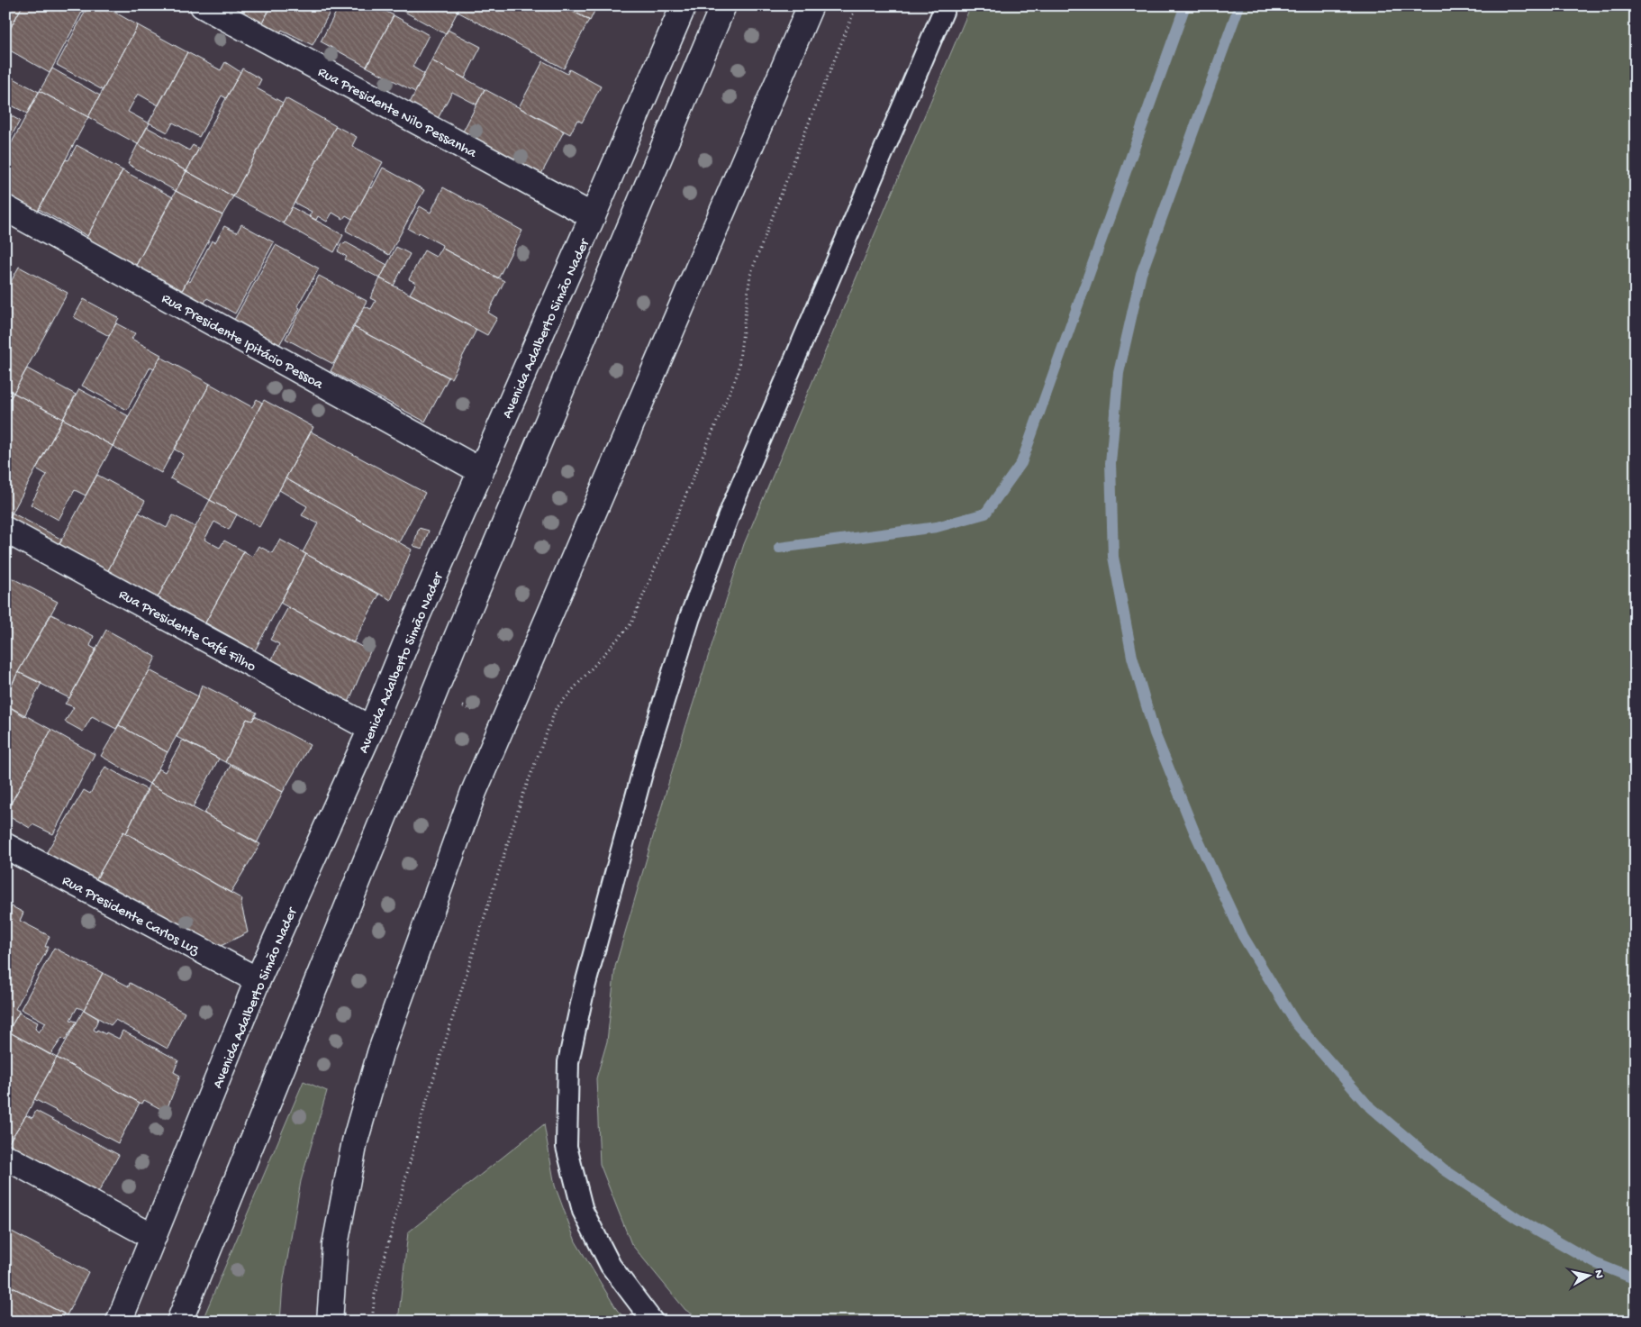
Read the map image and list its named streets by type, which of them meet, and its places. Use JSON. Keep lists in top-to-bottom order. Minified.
{"streets":{"street":["Rua Presidente Nilo Pessanha","Avenida Adalberto Simão Nader","Rua Presidente Ipitácio Pessoa","Rua Presidente Café Filho","Rua Presidente Carlos Luz"]},"crossings":[["Rua Presidente Nilo Pessanha","Avenida Adalberto Simão Nader"],["Avenida Adalberto Simão Nader","Rua Presidente Ipitácio Pessoa"],["Avenida Adalberto Simão Nader","Rua Presidente Café Filho"],["Avenida Adalberto Simão Nader","Rua Presidente Carlos Luz"]],"north":"right"}
